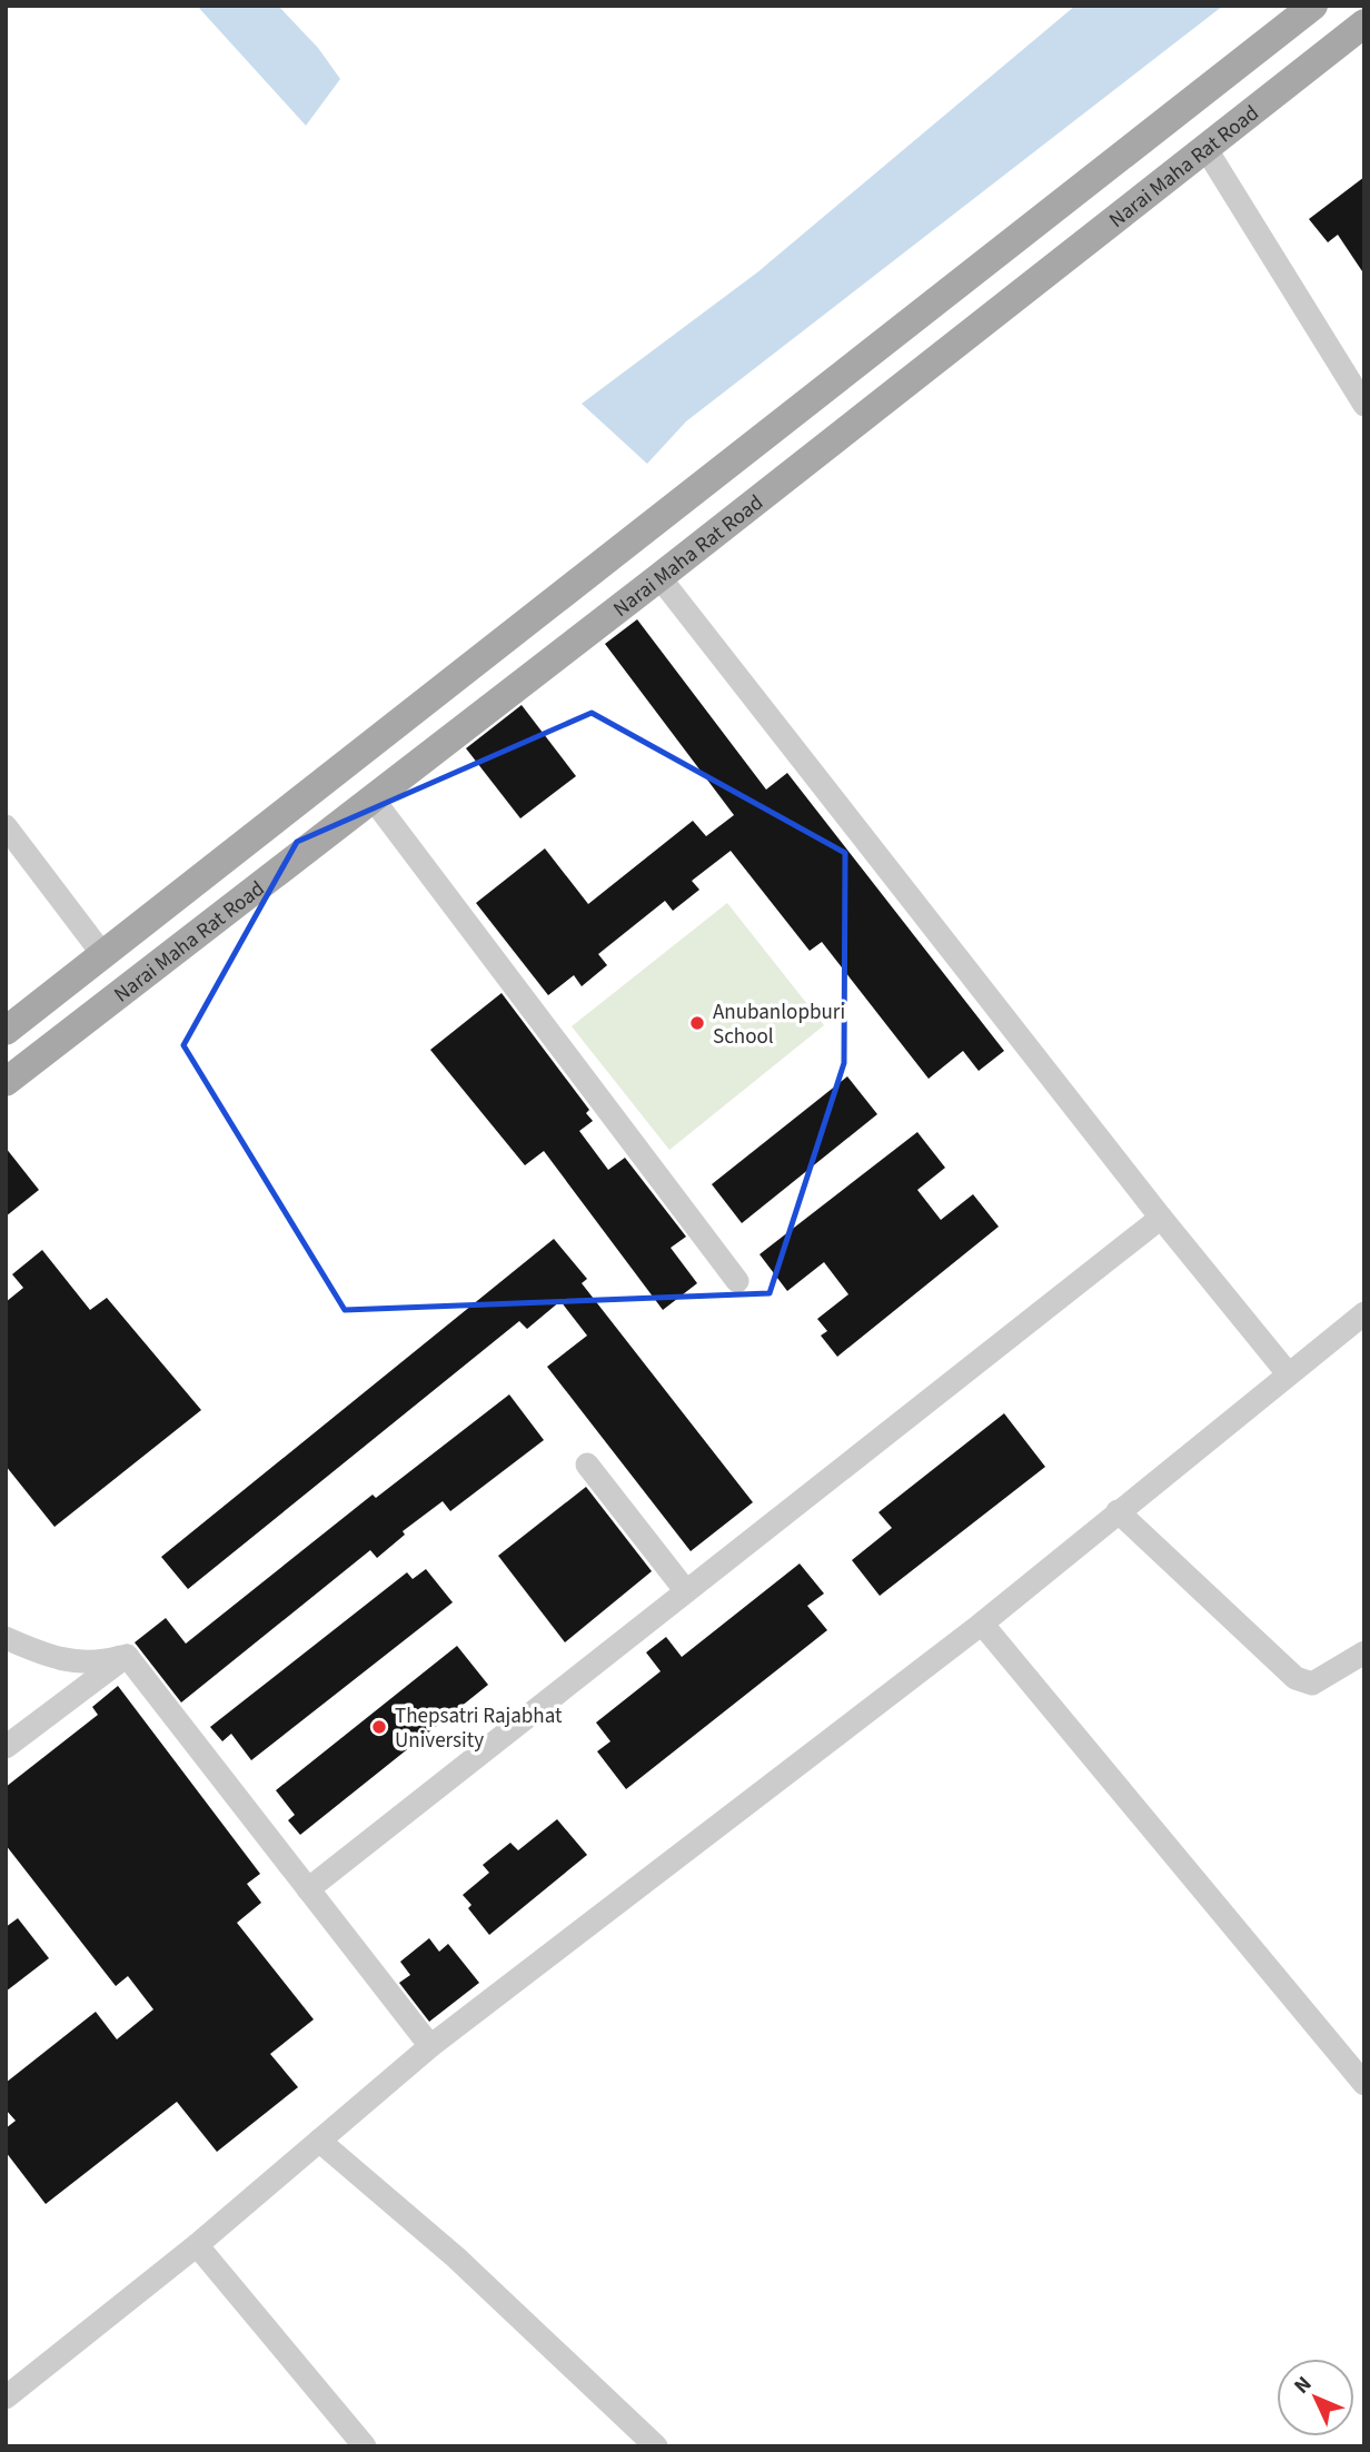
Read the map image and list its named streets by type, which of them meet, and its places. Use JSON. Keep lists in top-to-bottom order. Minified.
{"streets":{"main road":["Narai Maha Rat Road"]},"places":["Anubanlopburi School","Thepsatri Rajabhat University"],"north":"top left"}
